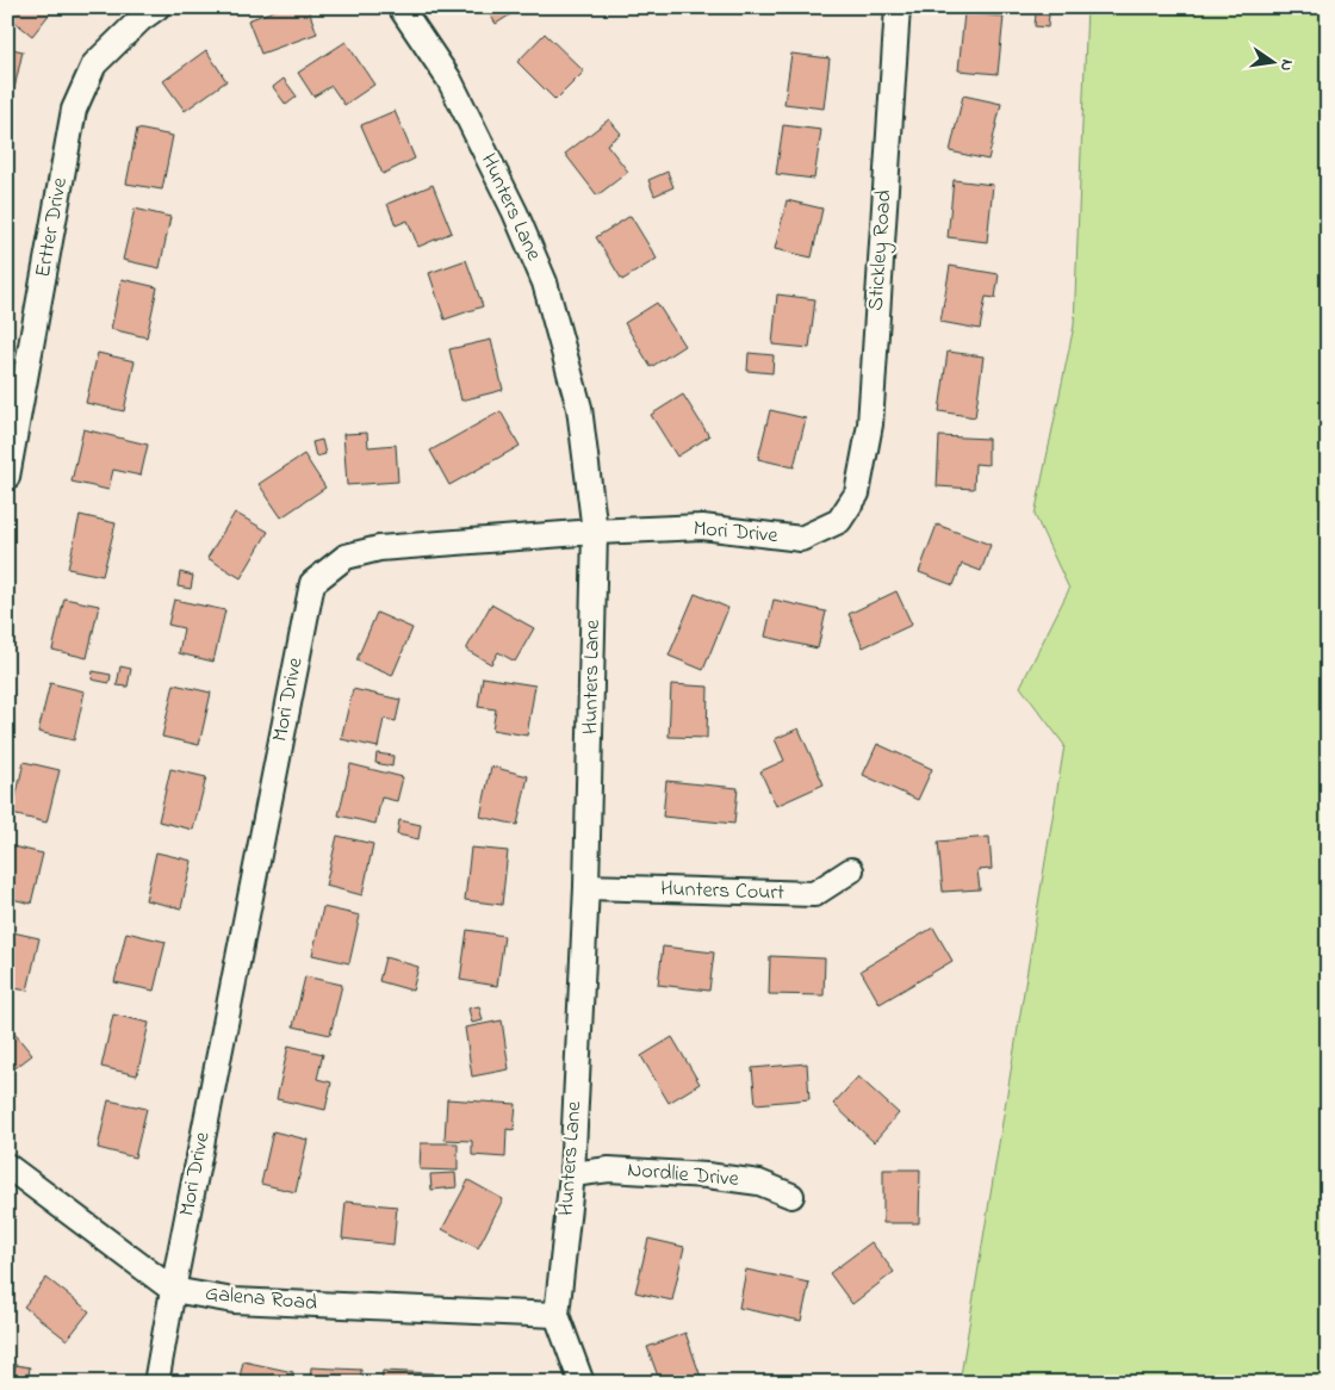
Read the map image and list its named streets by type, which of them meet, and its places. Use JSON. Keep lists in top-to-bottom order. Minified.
{"streets":{"street":["Hunters Lane","Ertter Drive","Stickley Road","Mori Drive","Hunters Court","Nordlie Drive","Galena Road"]},"crossings":[["Hunters Lane","Mori Drive"],["Hunters Lane","Hunters Court"],["Hunters Lane","Nordlie Drive"],["Hunters Lane","Galena Road"],["Stickley Road","Mori Drive"],["Mori Drive","Galena Road"]],"north":"right"}
